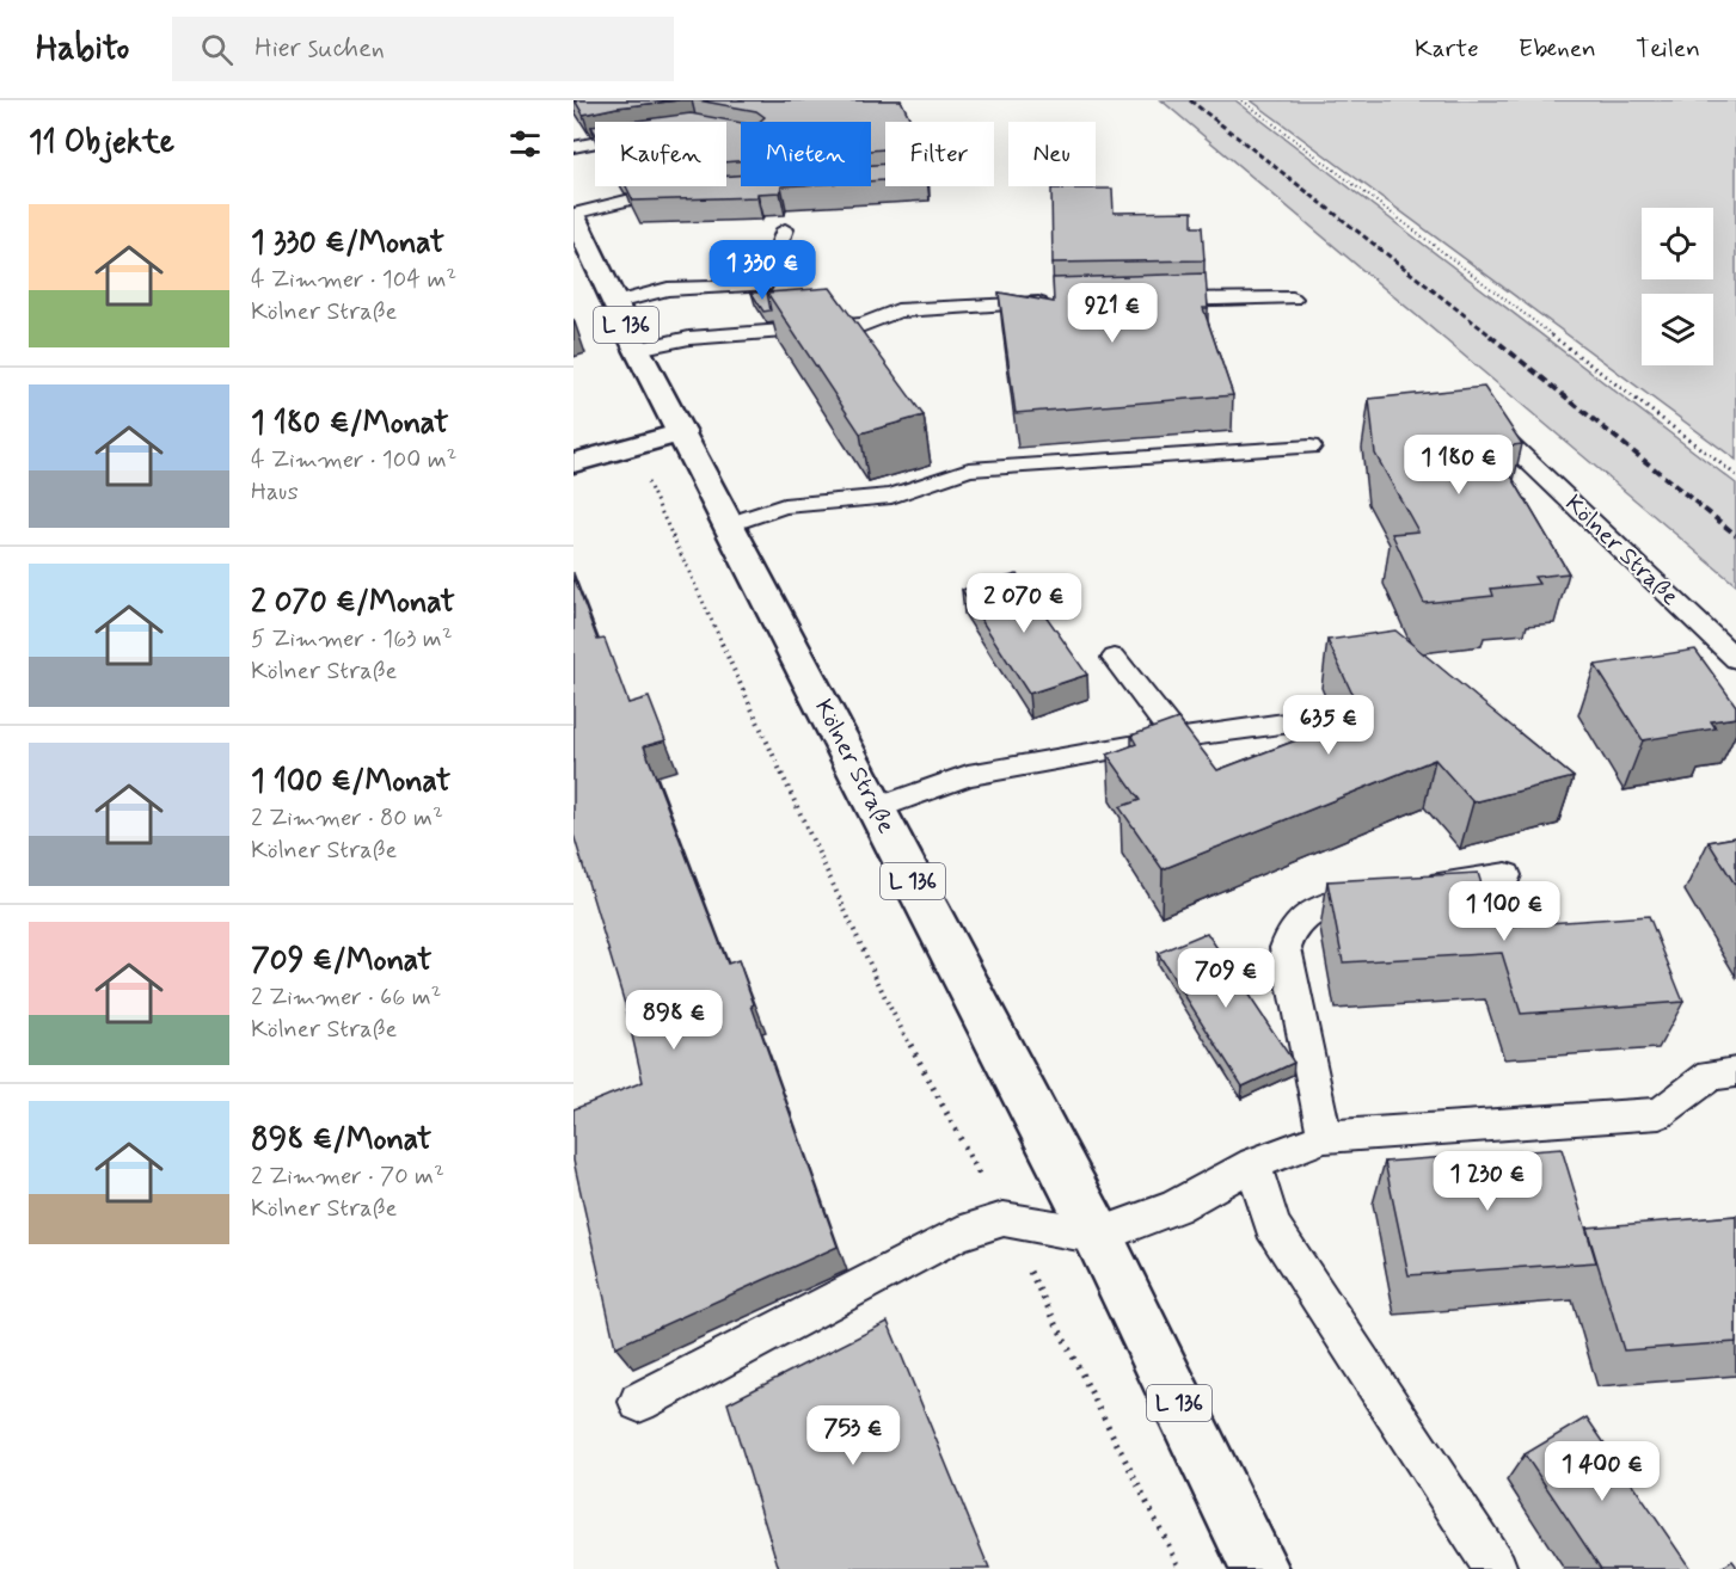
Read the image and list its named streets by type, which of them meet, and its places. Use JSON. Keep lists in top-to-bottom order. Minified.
{"streets":{"main road":["L 136","Kölner Straße"]},"page":{"header":"Habito","search":"Hier suchen","nav":["Karte","Ebenen","Teilen"],"heading":"11 Objekte","chip":["Kaufen","Mieten","Filter","Neu"],"list":[{"name":"1 330 €/Monat","note":"4 Zimmer · 104 m² · Kölner Straße"},{"name":"1 180 €/Monat","note":"4 Zimmer · 100 m² · Haus"},{"name":"2 070 €/Monat","note":"5 Zimmer · 163 m² · Kölner Straße"},{"name":"1 100 €/Monat","note":"2 Zimmer · 80 m² · Kölner Straße"},{"name":"709 €/Monat","note":"2 Zimmer · 66 m² · Kölner Straße"},{"name":"898 €/Monat","note":"2 Zimmer · 70 m² · Kölner Straße"}],"price":["1 330 €","921 €","1 180 €","2 070 €","635 €","1 100 €","709 €","898 €","1 230 €","753 €","1 400 €"]}}
